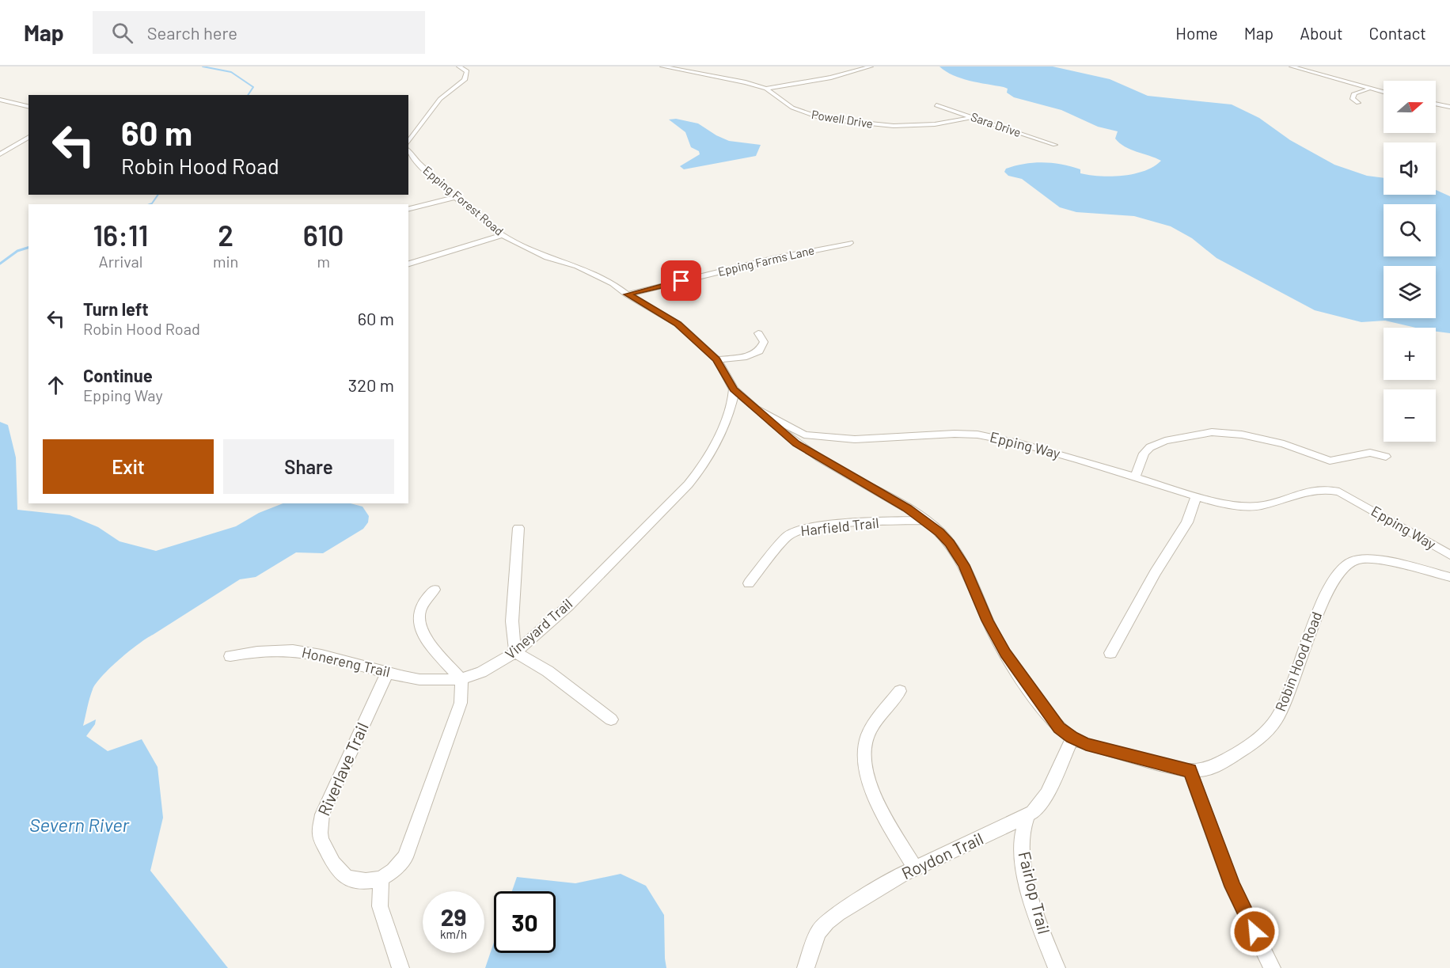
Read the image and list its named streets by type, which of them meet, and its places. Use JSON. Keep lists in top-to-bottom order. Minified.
{"streets":{"street":["Powell Drive","Sara Drive","Epping Forest Road","Epping Farms Lane","Epping Way","Harfield Trail","Vineyard Trail","Robin Hood Road","Honereng Trail","Riverlave Trail","Roydon Trail","Fairlop Trail"]},"crossings":[["Powell Drive","Sara Drive"],["Epping Forest Road","Epping Farms Lane"],["Epping Forest Road","Epping Way"],["Epping Farms Lane","Epping Way"],["Epping Way","Vineyard Trail"],["Epping Way","Robin Hood Road"],["Harfield Trail","Robin Hood Road"],["Vineyard Trail","Honereng Trail"],["Robin Hood Road","Roydon Trail"],["Honereng Trail","Riverlave Trail"],["Roydon Trail","Fairlop Trail"]],"water":["Severn River"],"north":"right","page":{"header":"Map","search":"Search here","nav":["Home","Map","About","Contact"],"map_buttons":["+","−"],"turn":["60 m","Robin Hood Road"],"eta":["16:11","Arrival","2","min","610","m"],"list":[{"name":"Turn left","note":"Robin Hood Road","value":"60 m"},{"name":"Continue","note":"Epping Way","value":"320 m"}],"buttons":["Exit","Share"],"speed":"29 km/h","limit":"30"}}
